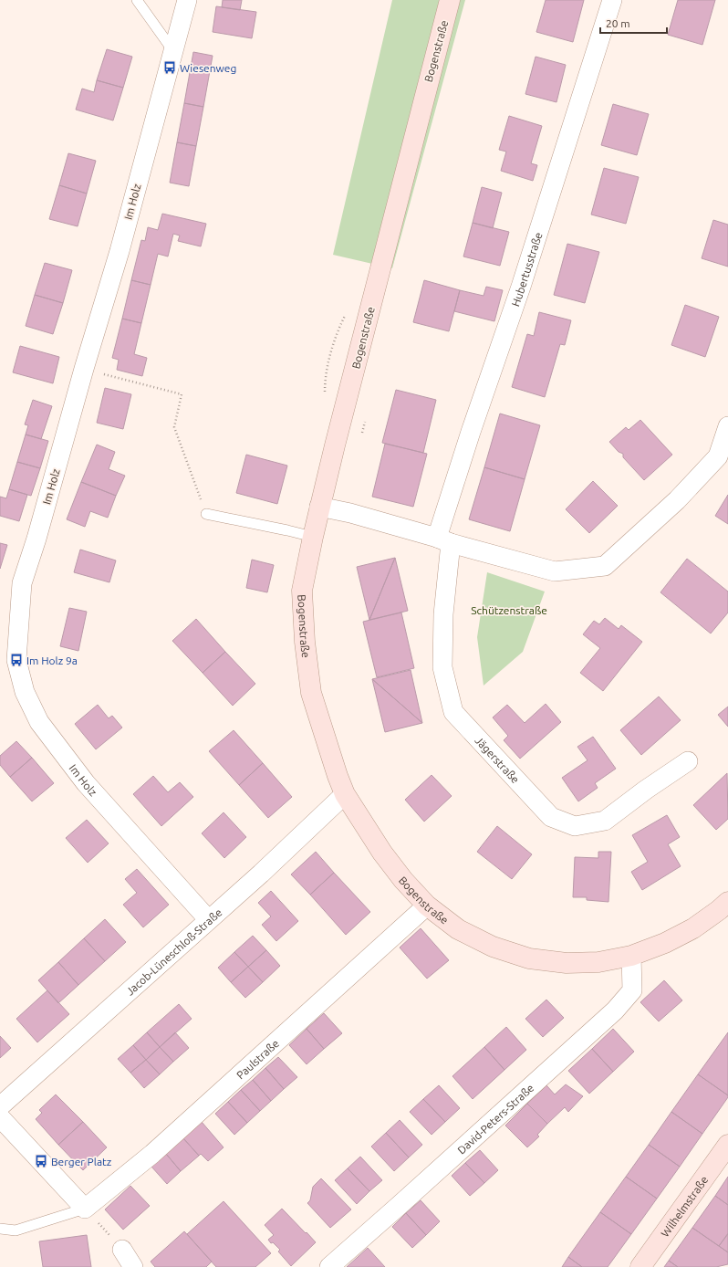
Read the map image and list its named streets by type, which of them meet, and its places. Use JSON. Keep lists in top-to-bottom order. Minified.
{"streets":{"main road":["Bogenstraße","Wilhelmstraße"],"street":["Im Holz","Hubertusstraße","Jägerstraße","Jacob-Lüneschloß-Straße","Paulstraße","David-Peters-Straße"]},"crossings":[["Bogenstraße","Jacob-Lüneschloß-Straße"],["Bogenstraße","Paulstraße"],["Bogenstraße","David-Peters-Straße"],["Im Holz","Jacob-Lüneschloß-Straße"],["Hubertusstraße","Jägerstraße"]],"parks":["Schützenstraße"],"places":{"bus stop":["Wiesenweg","Im Holz 9a","Berger Platz"]},"scale_bar":"20 m"}
